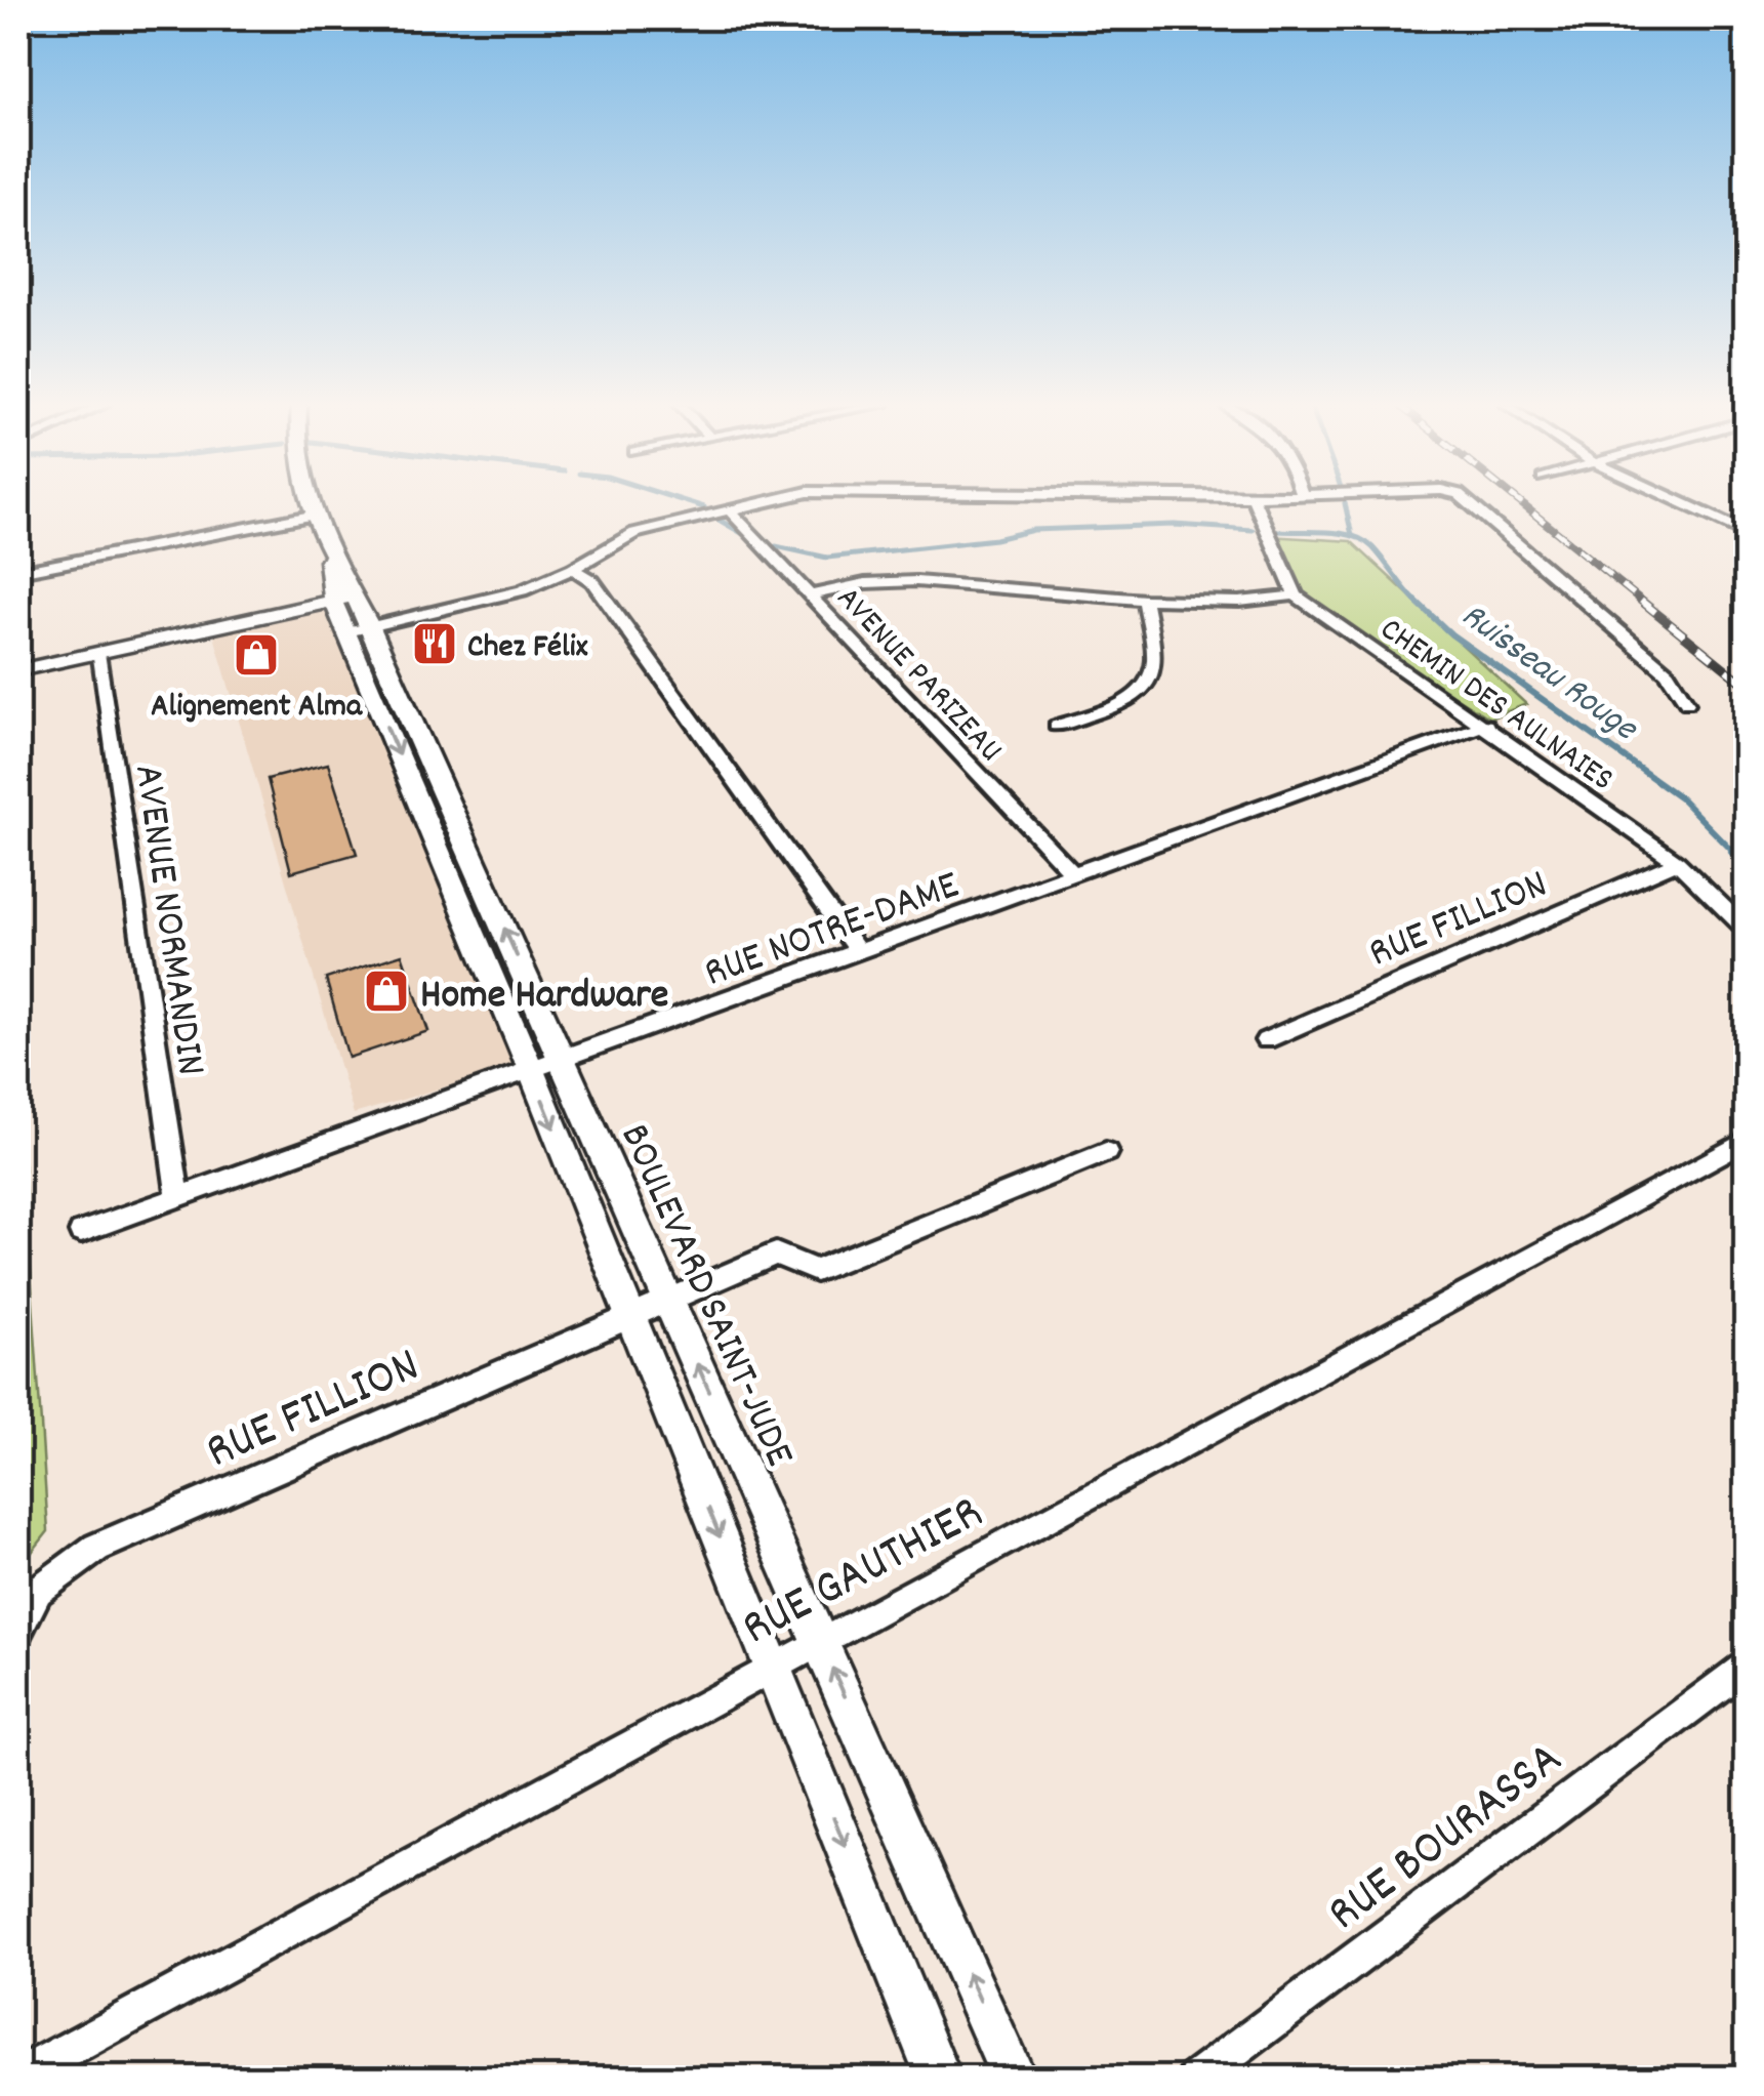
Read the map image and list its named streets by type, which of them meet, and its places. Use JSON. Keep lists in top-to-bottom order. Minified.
{"streets":{"street":["AVENUE PARIZEAU","CHEMIN DES AULNAIES","RUE FILLION","AVENUE NORMANDIN","RUE NOTRE-DAME","BOULEVARD SAINT-JUDE","RUE GAUTHIER","RUE BOURASSA"]},"crossings":[["AVENUE PARIZEAU","RUE NOTRE-DAME"],["CHEMIN DES AULNAIES","RUE FILLION"],["CHEMIN DES AULNAIES","RUE NOTRE-DAME"],["RUE FILLION","BOULEVARD SAINT-JUDE"],["AVENUE NORMANDIN","RUE NOTRE-DAME"],["RUE NOTRE-DAME","BOULEVARD SAINT-JUDE"],["BOULEVARD SAINT-JUDE","RUE GAUTHIER"]],"water":["Ruisseau Rouge"],"places":{"restaurant":["Chez Félix"],"shop":["Alignement Alma","Home Hardware"]}}
